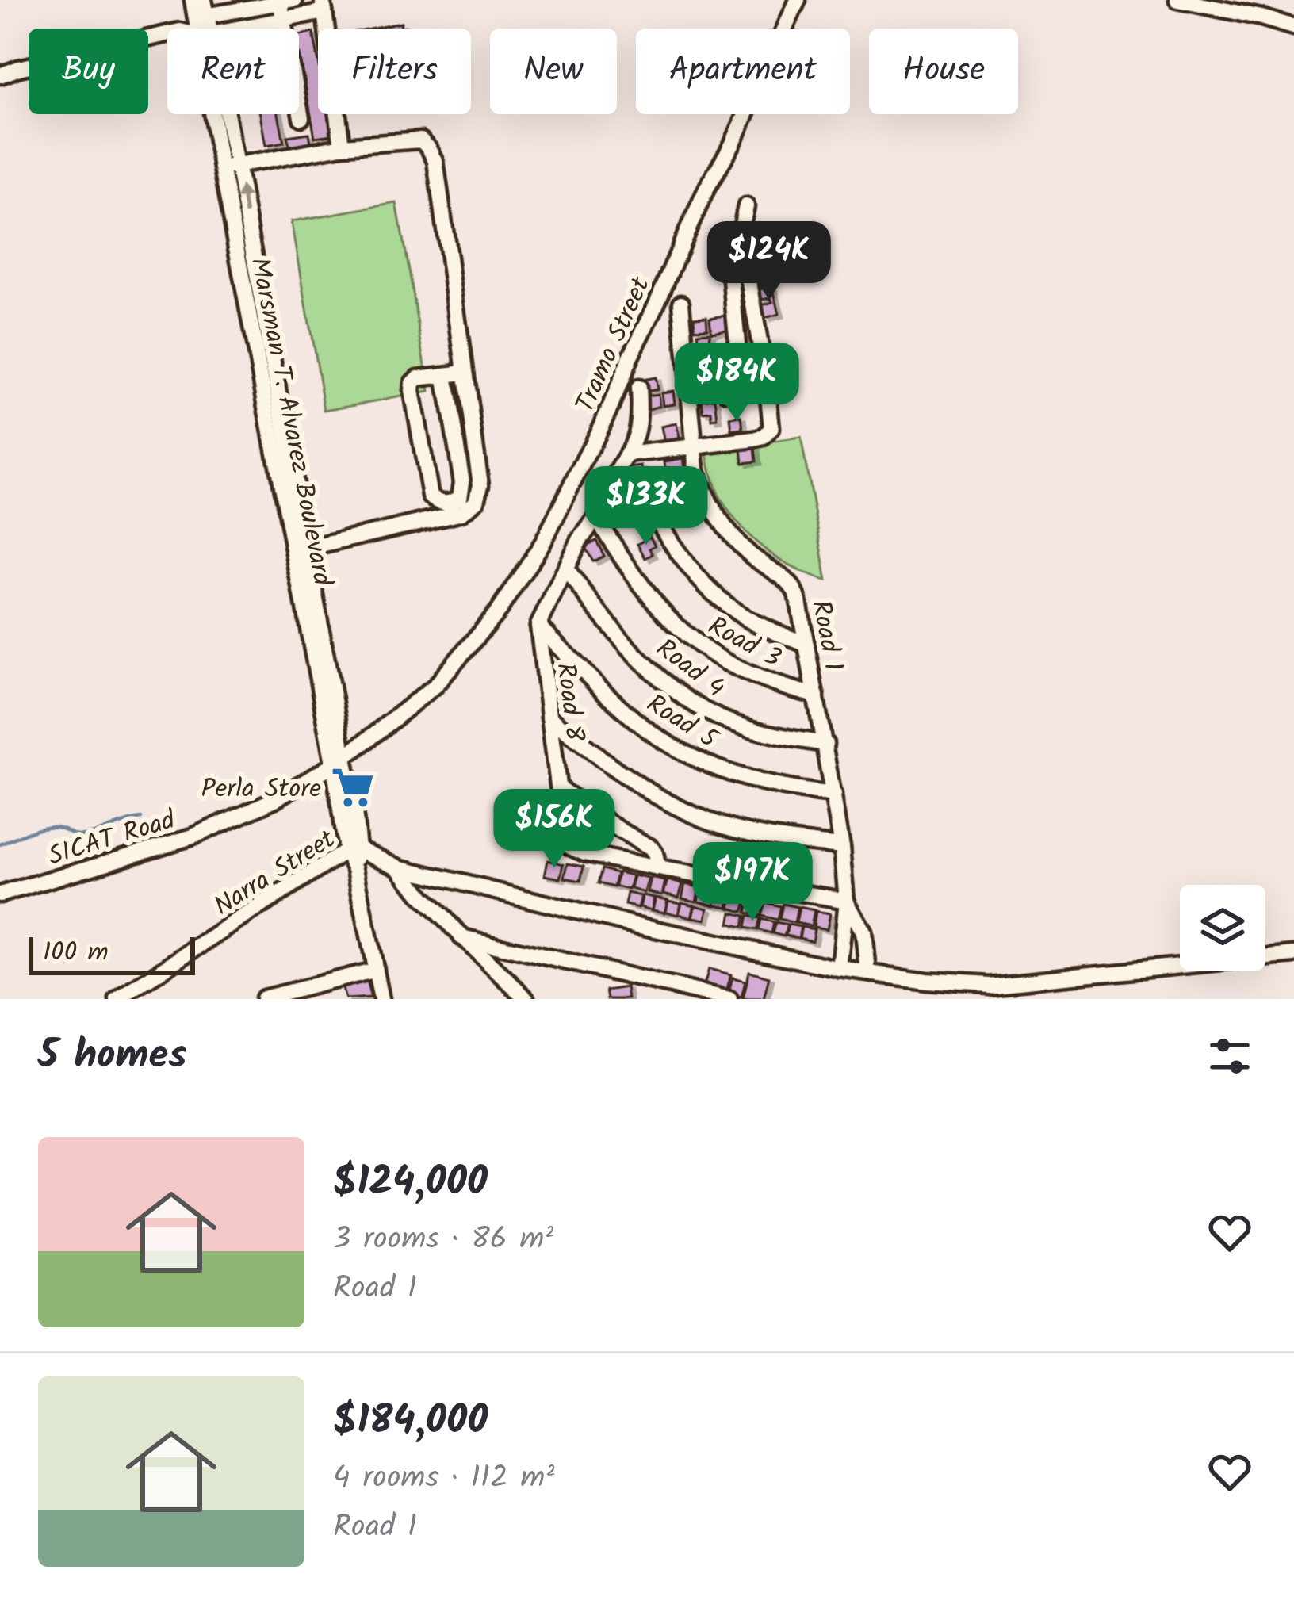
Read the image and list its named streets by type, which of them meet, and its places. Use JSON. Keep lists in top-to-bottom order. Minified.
{"streets":{"street":["Tramo Street","Marsman T. Alvarez Boulevard","Road 1","Road 3","Road 4","Road 8","Road 5","SICAT Road","Narra Street"]},"crossings":[["Tramo Street","Marsman T. Alvarez Boulevard"],["Tramo Street","SICAT Road"],["Marsman T. Alvarez Boulevard","SICAT Road"],["Marsman T. Alvarez Boulevard","Narra Street"],["Road 1","Road 3"],["Road 1","Road 4"],["Road 1","Road 8"],["Road 1","Road 5"],["Road 8","Road 5"]],"places":{"supermarket":["Perla Store"]},"scale_bar":"100 m","page":{"chip":["Buy","Rent","Filters","New","Apartment","House"],"price":["$124K","$184K","$133K","$156K","$197K"],"scale":"100 m","heading":"5 homes","list":[{"name":"$124,000","note":"3 rooms · 86 m² · Road 1"},{"name":"$184,000","note":"4 rooms · 112 m² · Road 1"}]}}
